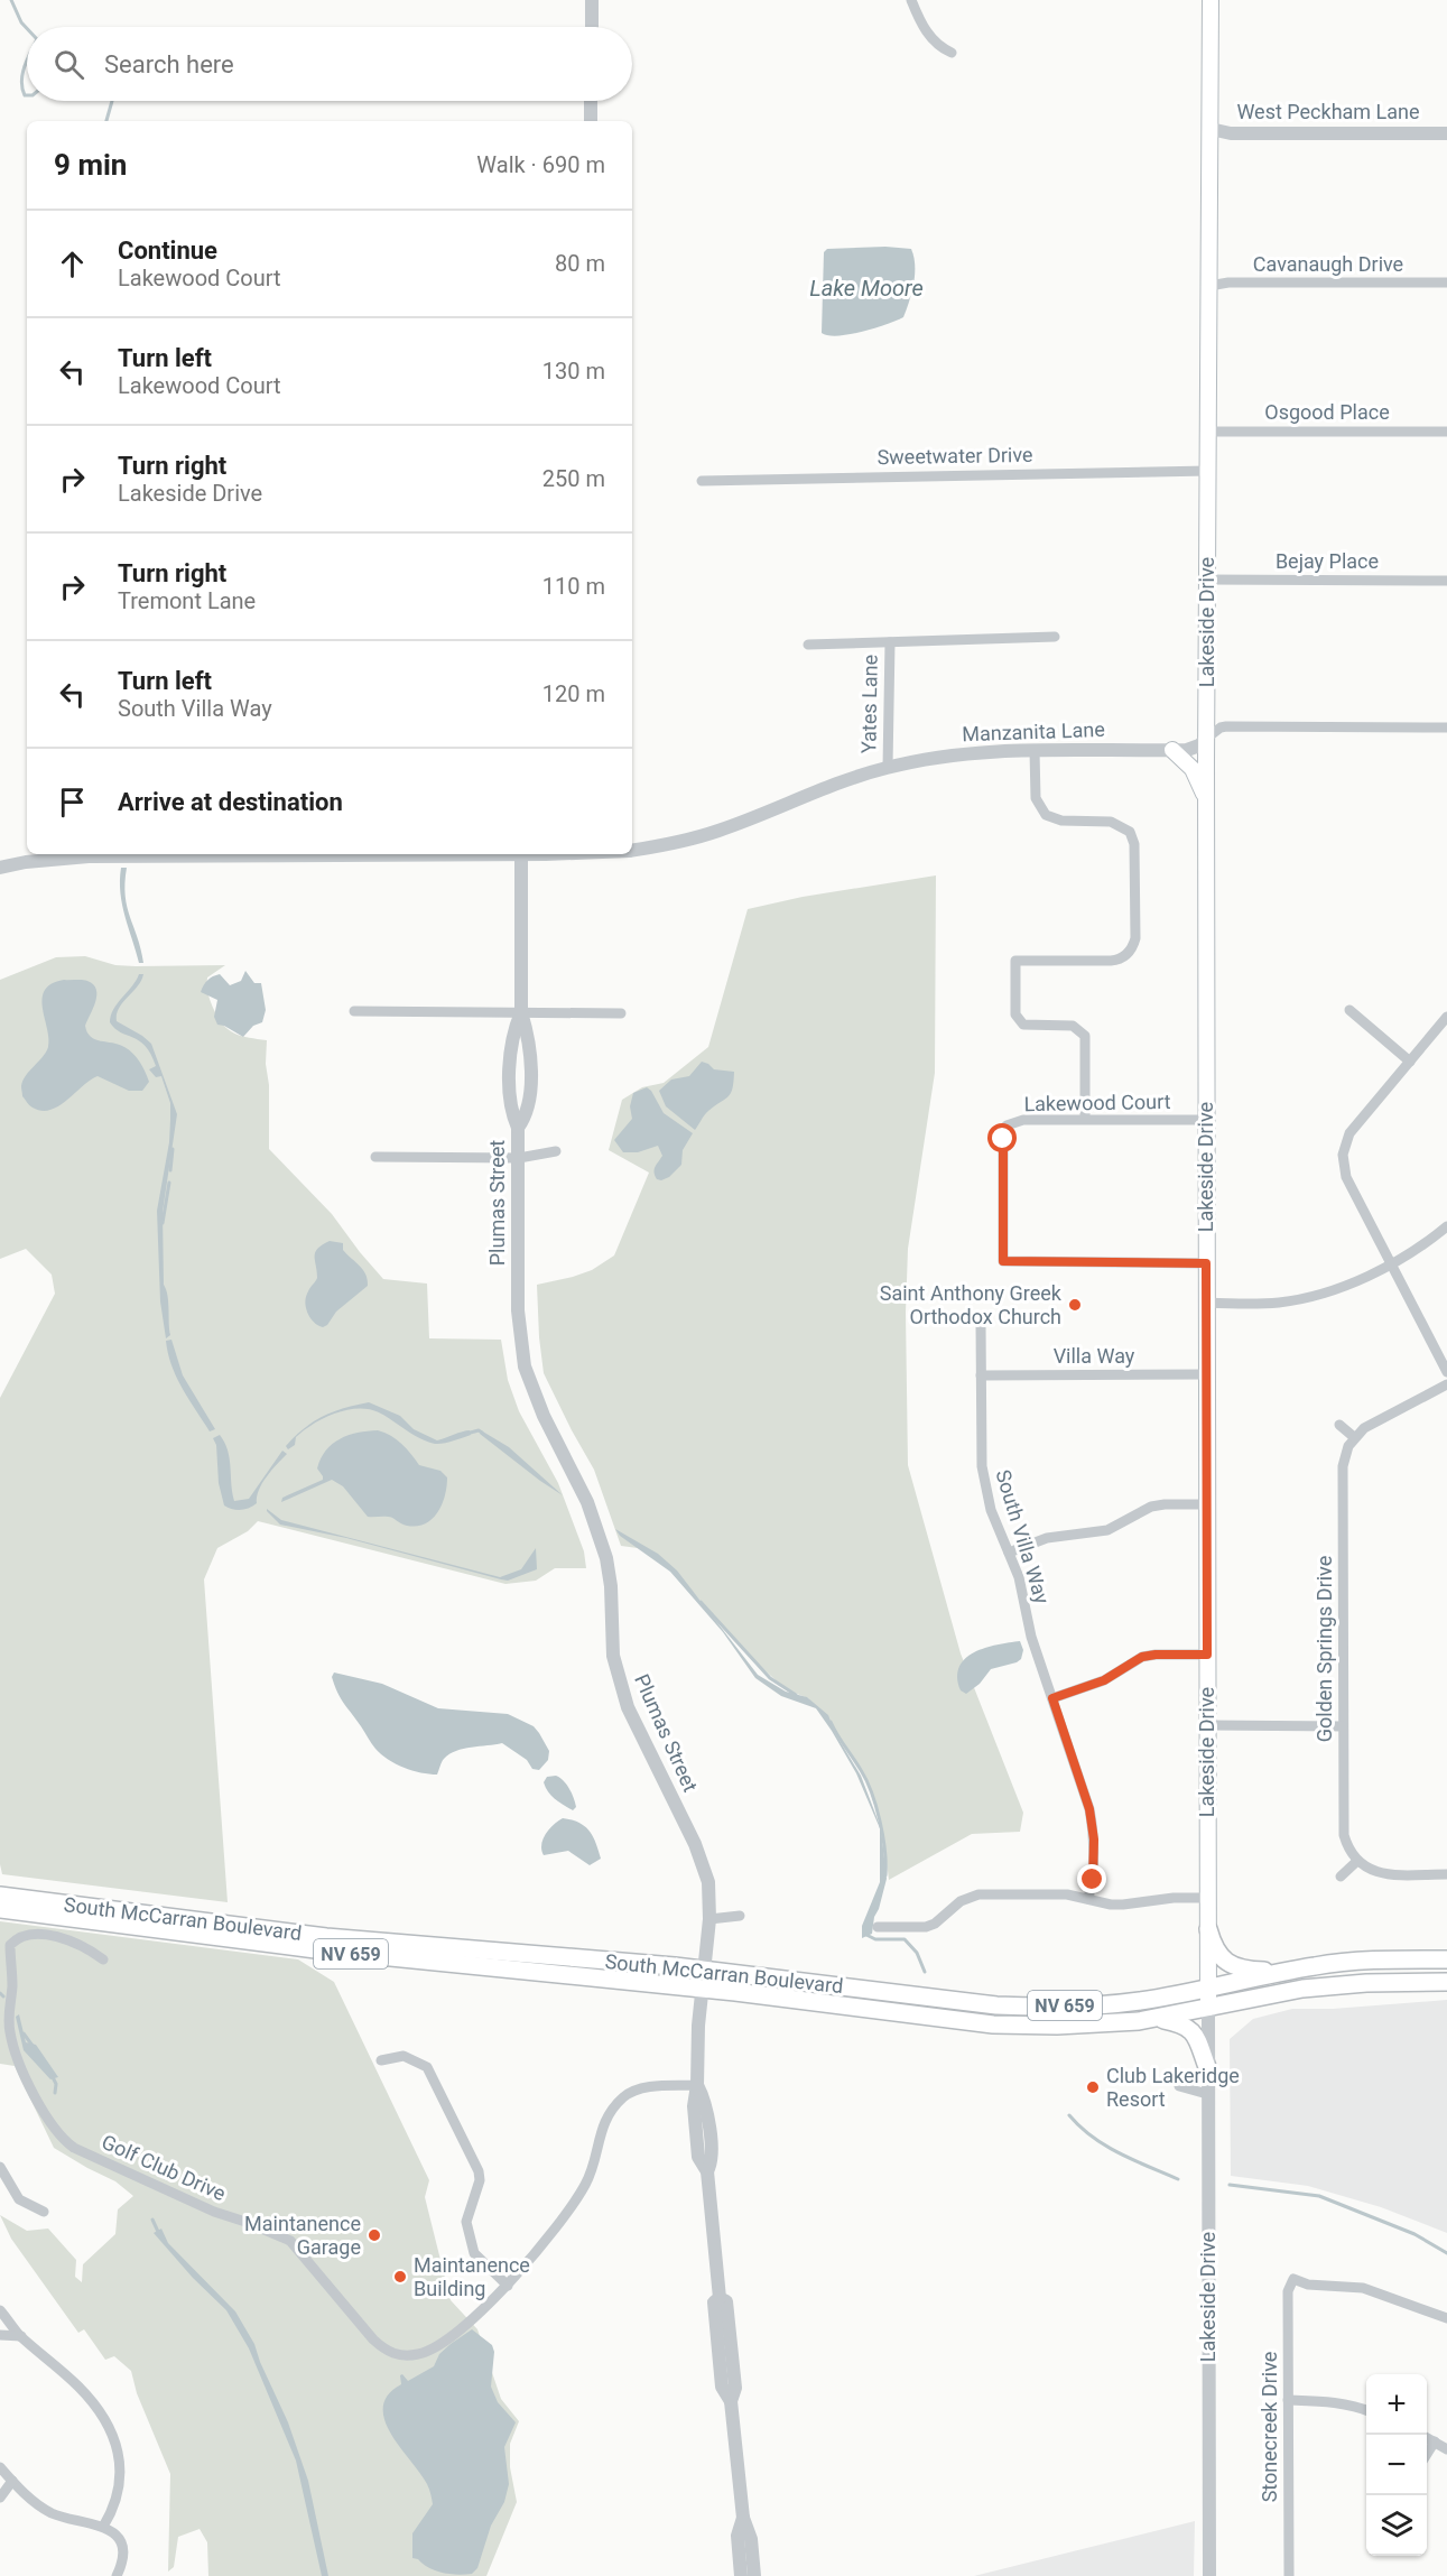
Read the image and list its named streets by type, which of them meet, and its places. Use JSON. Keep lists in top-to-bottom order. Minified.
{"streets":{"main road":["Lakeside Drive","South McCarran Boulevard","NV 659"],"street":["West Peckham Lane","Cavanaugh Drive","Osgood Place","Sweetwater Drive","Bejay Place","Yates Lane","Manzanita Lane","Lakewood Court","Plumas Street","Villa Way","South Villa Way","Golden Springs Drive","Golf Club Drive","Stonecreek Drive"]},"crossings":[["West Peckham Lane","Lakeside Drive"],["Cavanaugh Drive","Lakeside Drive"],["Osgood Place","Lakeside Drive"],["Sweetwater Drive","Lakeside Drive"],["Bejay Place","Lakeside Drive"],["Lakeside Drive","Manzanita Lane"],["Lakeside Drive","Lakewood Court"],["Lakeside Drive","Villa Way"],["Lakeside Drive","South McCarran Boulevard"],["Yates Lane","Manzanita Lane"],["Plumas Street","South McCarran Boulevard"],["Plumas Street","Golf Club Drive"],["Villa Way","South Villa Way"]],"water":["Lake Moore"],"places":["Saint Anthony Greek Orthodox Church","Club Lakeridge Resort","Maintanence Garage","Maintanence Building"],"page":{"search":"Search here","heading":["9 min","Walk · 690 m"],"list":[["Continue","Lakewood Court","80 m"],["Turn left","Lakewood Court","130 m"],["Turn right","Lakeside Drive","250 m"],["Turn right","Tremont Lane","110 m"],["Turn left","South Villa Way","120 m"],"Arrive at destination"],"map_buttons":["+","−"]}}
